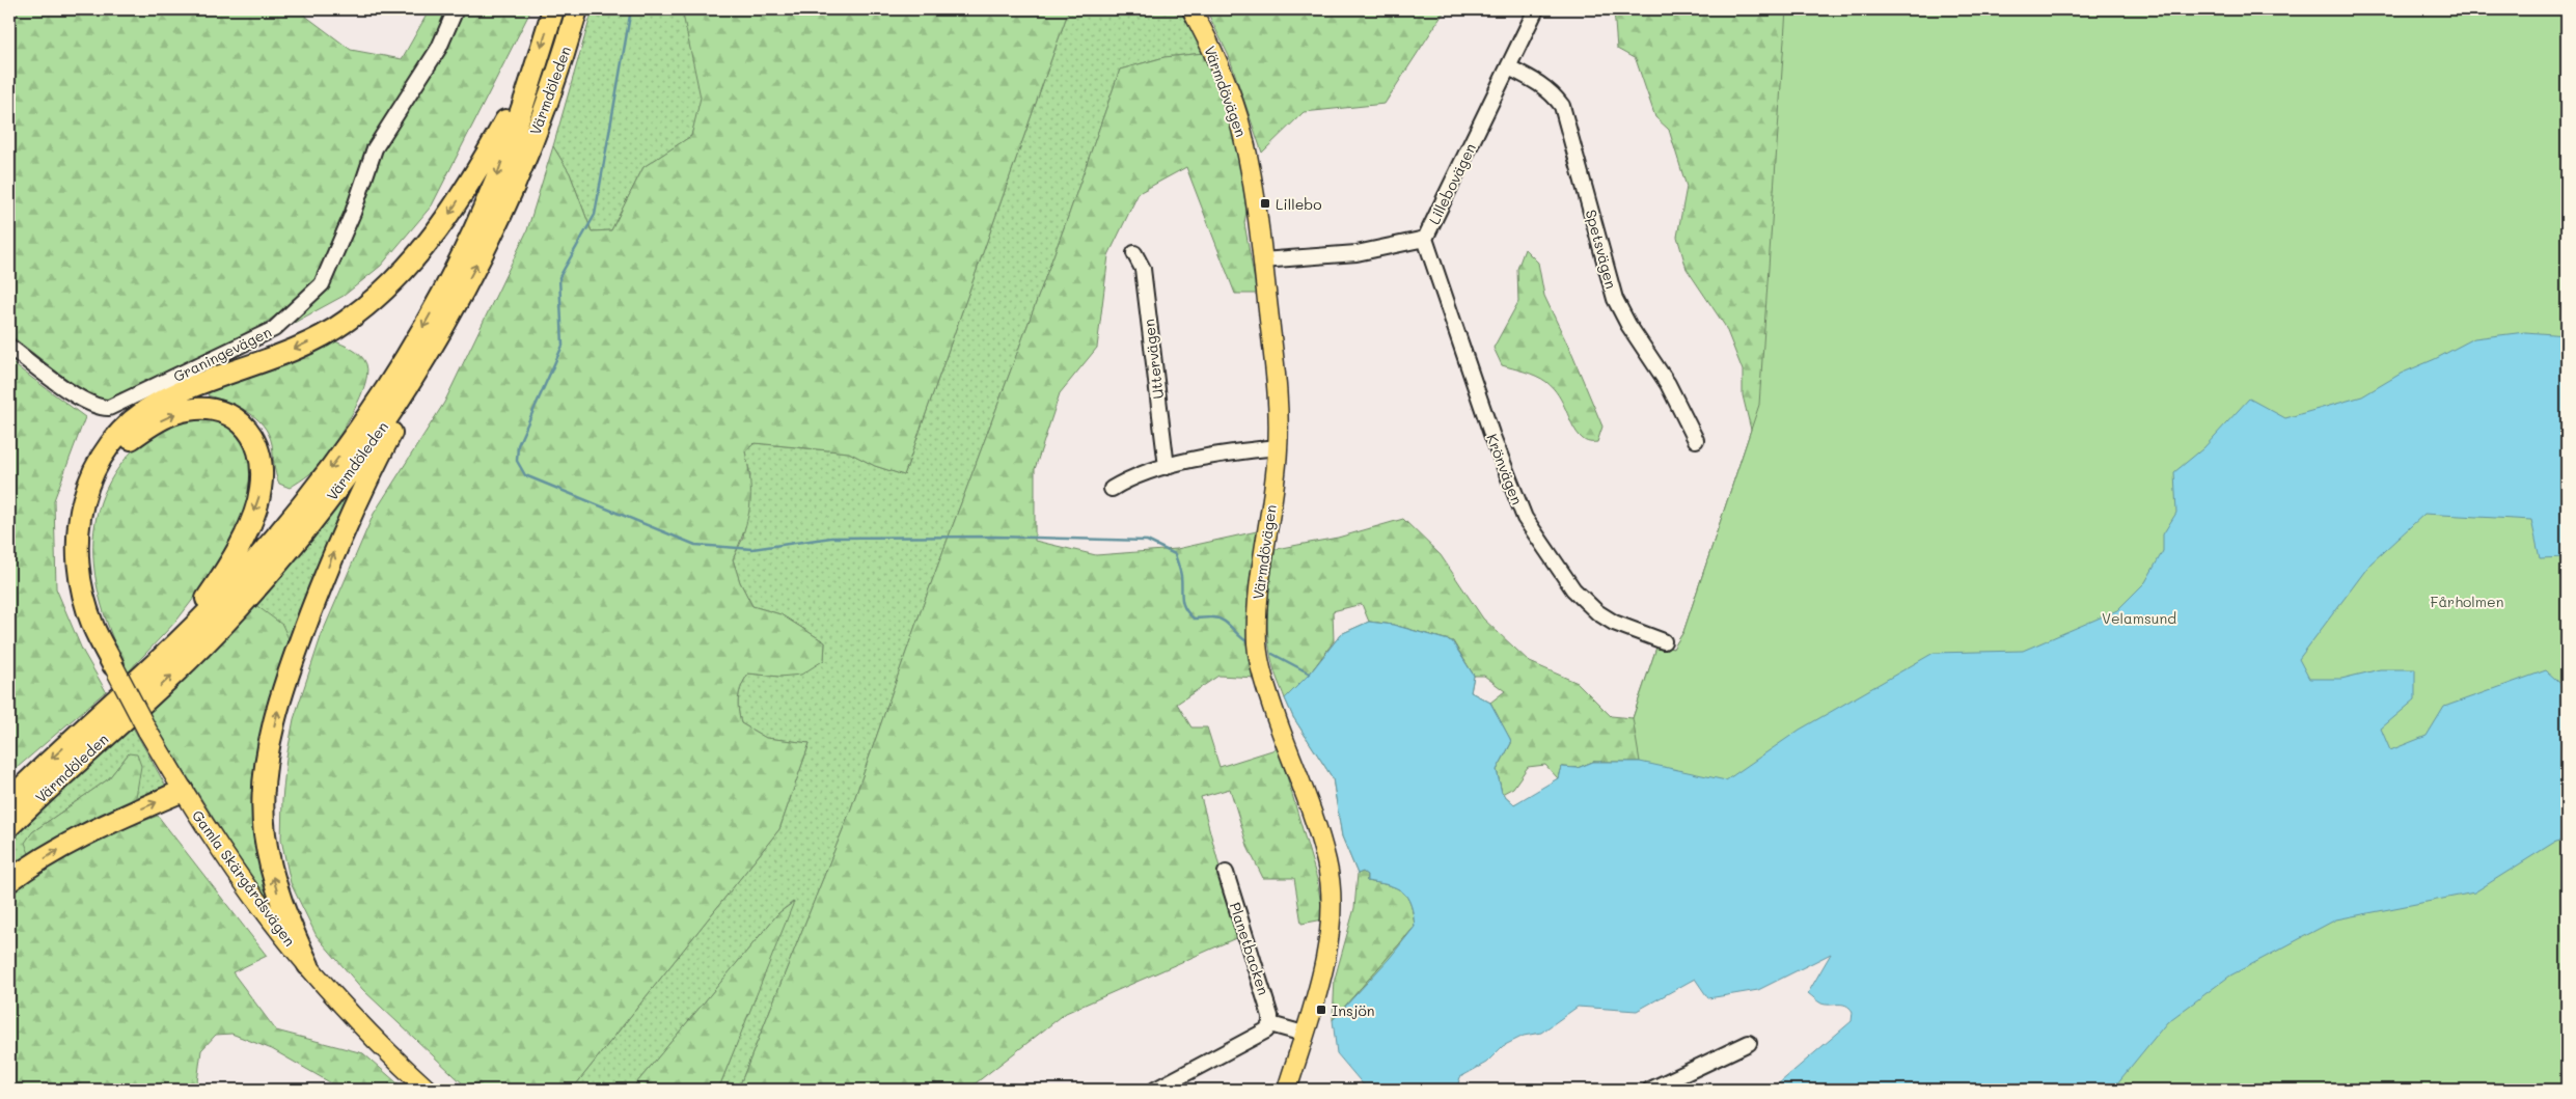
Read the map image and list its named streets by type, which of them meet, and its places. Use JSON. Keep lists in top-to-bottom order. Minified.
{"streets":{"highway":["Värmdöleden"],"main road":["Värmdövägen","Gamla Skärgårdsvägen"],"street":["Lillebovägen","Spetsvägen","Graningevägen","Uttervägen","Krönvägen","Planetbacken"]},"crossings":[["Värmdövägen","Lillebovägen"],["Lillebovägen","Spetsvägen"],["Lillebovägen","Krönvägen"]],"parks":["Fårholmen","Velamsund"],"places":{"transit":["Lillebo","Insjön"]}}
